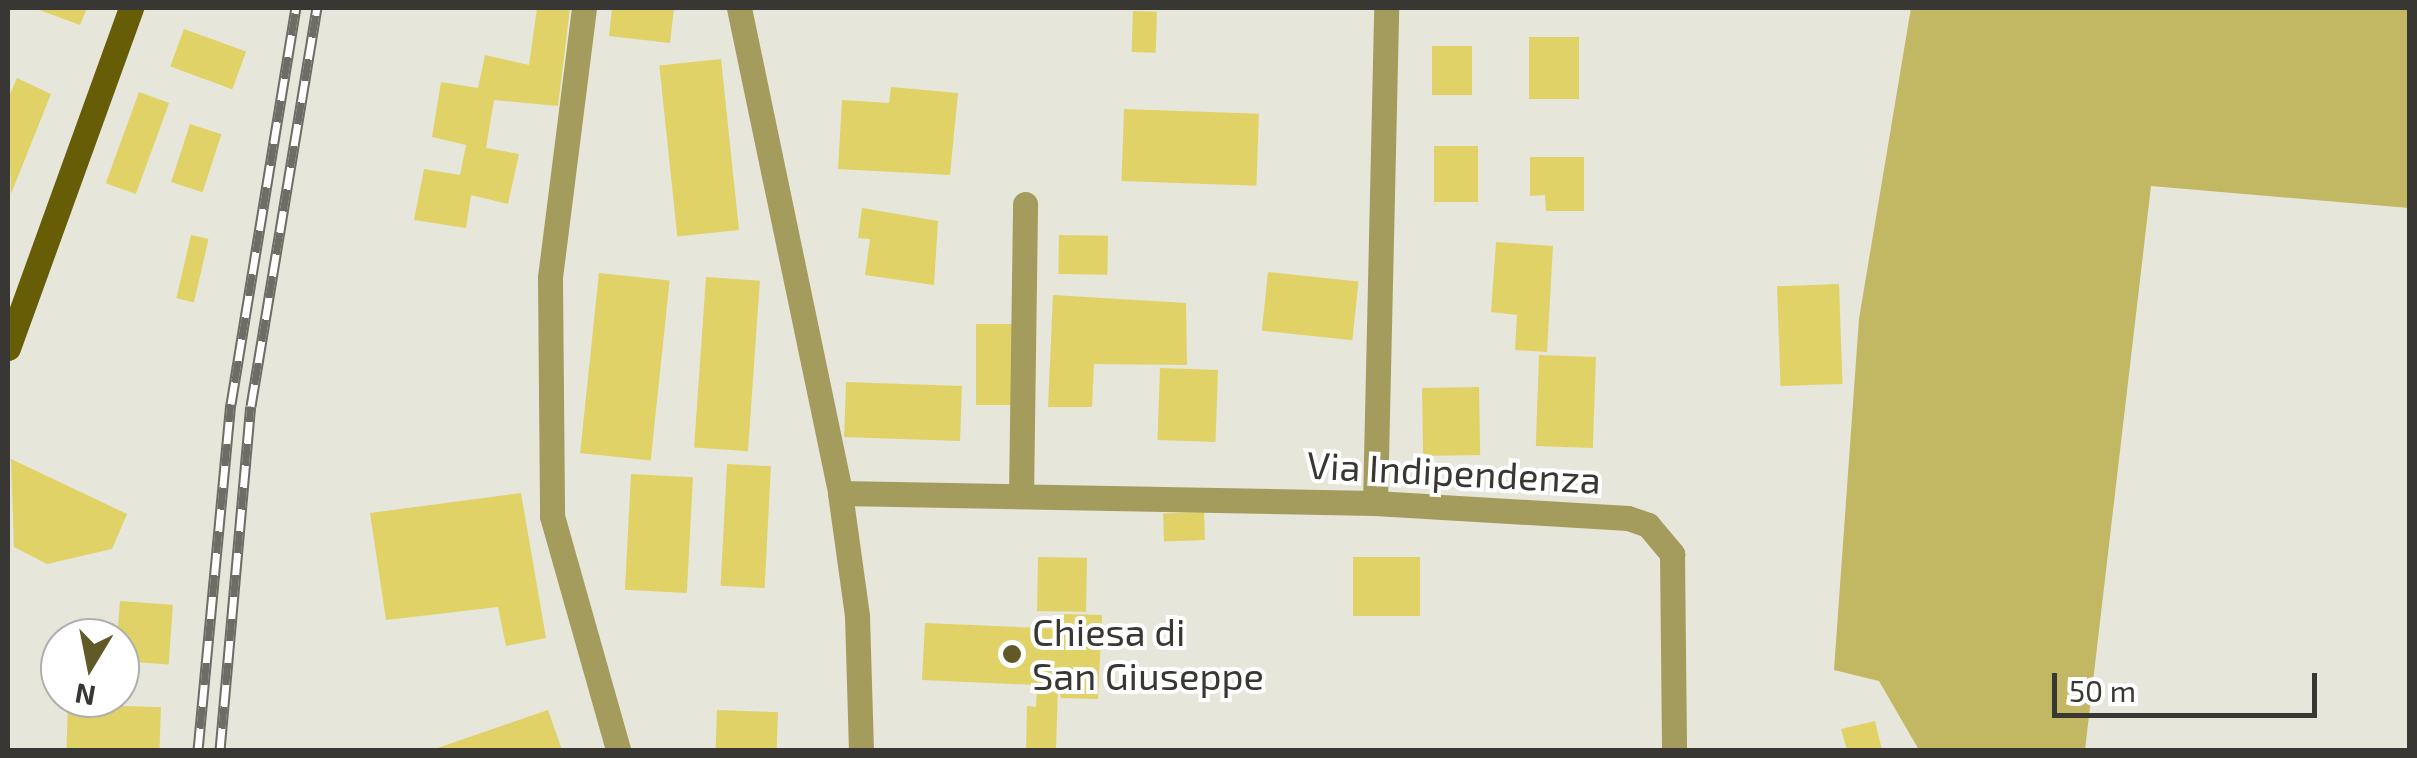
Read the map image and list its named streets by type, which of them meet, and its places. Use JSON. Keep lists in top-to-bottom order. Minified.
{"streets":{"street":["Via Indipendenza"]},"places":["Chiesa di San Giuseppe"],"scale_bar":"50 m","north":"bottom"}
